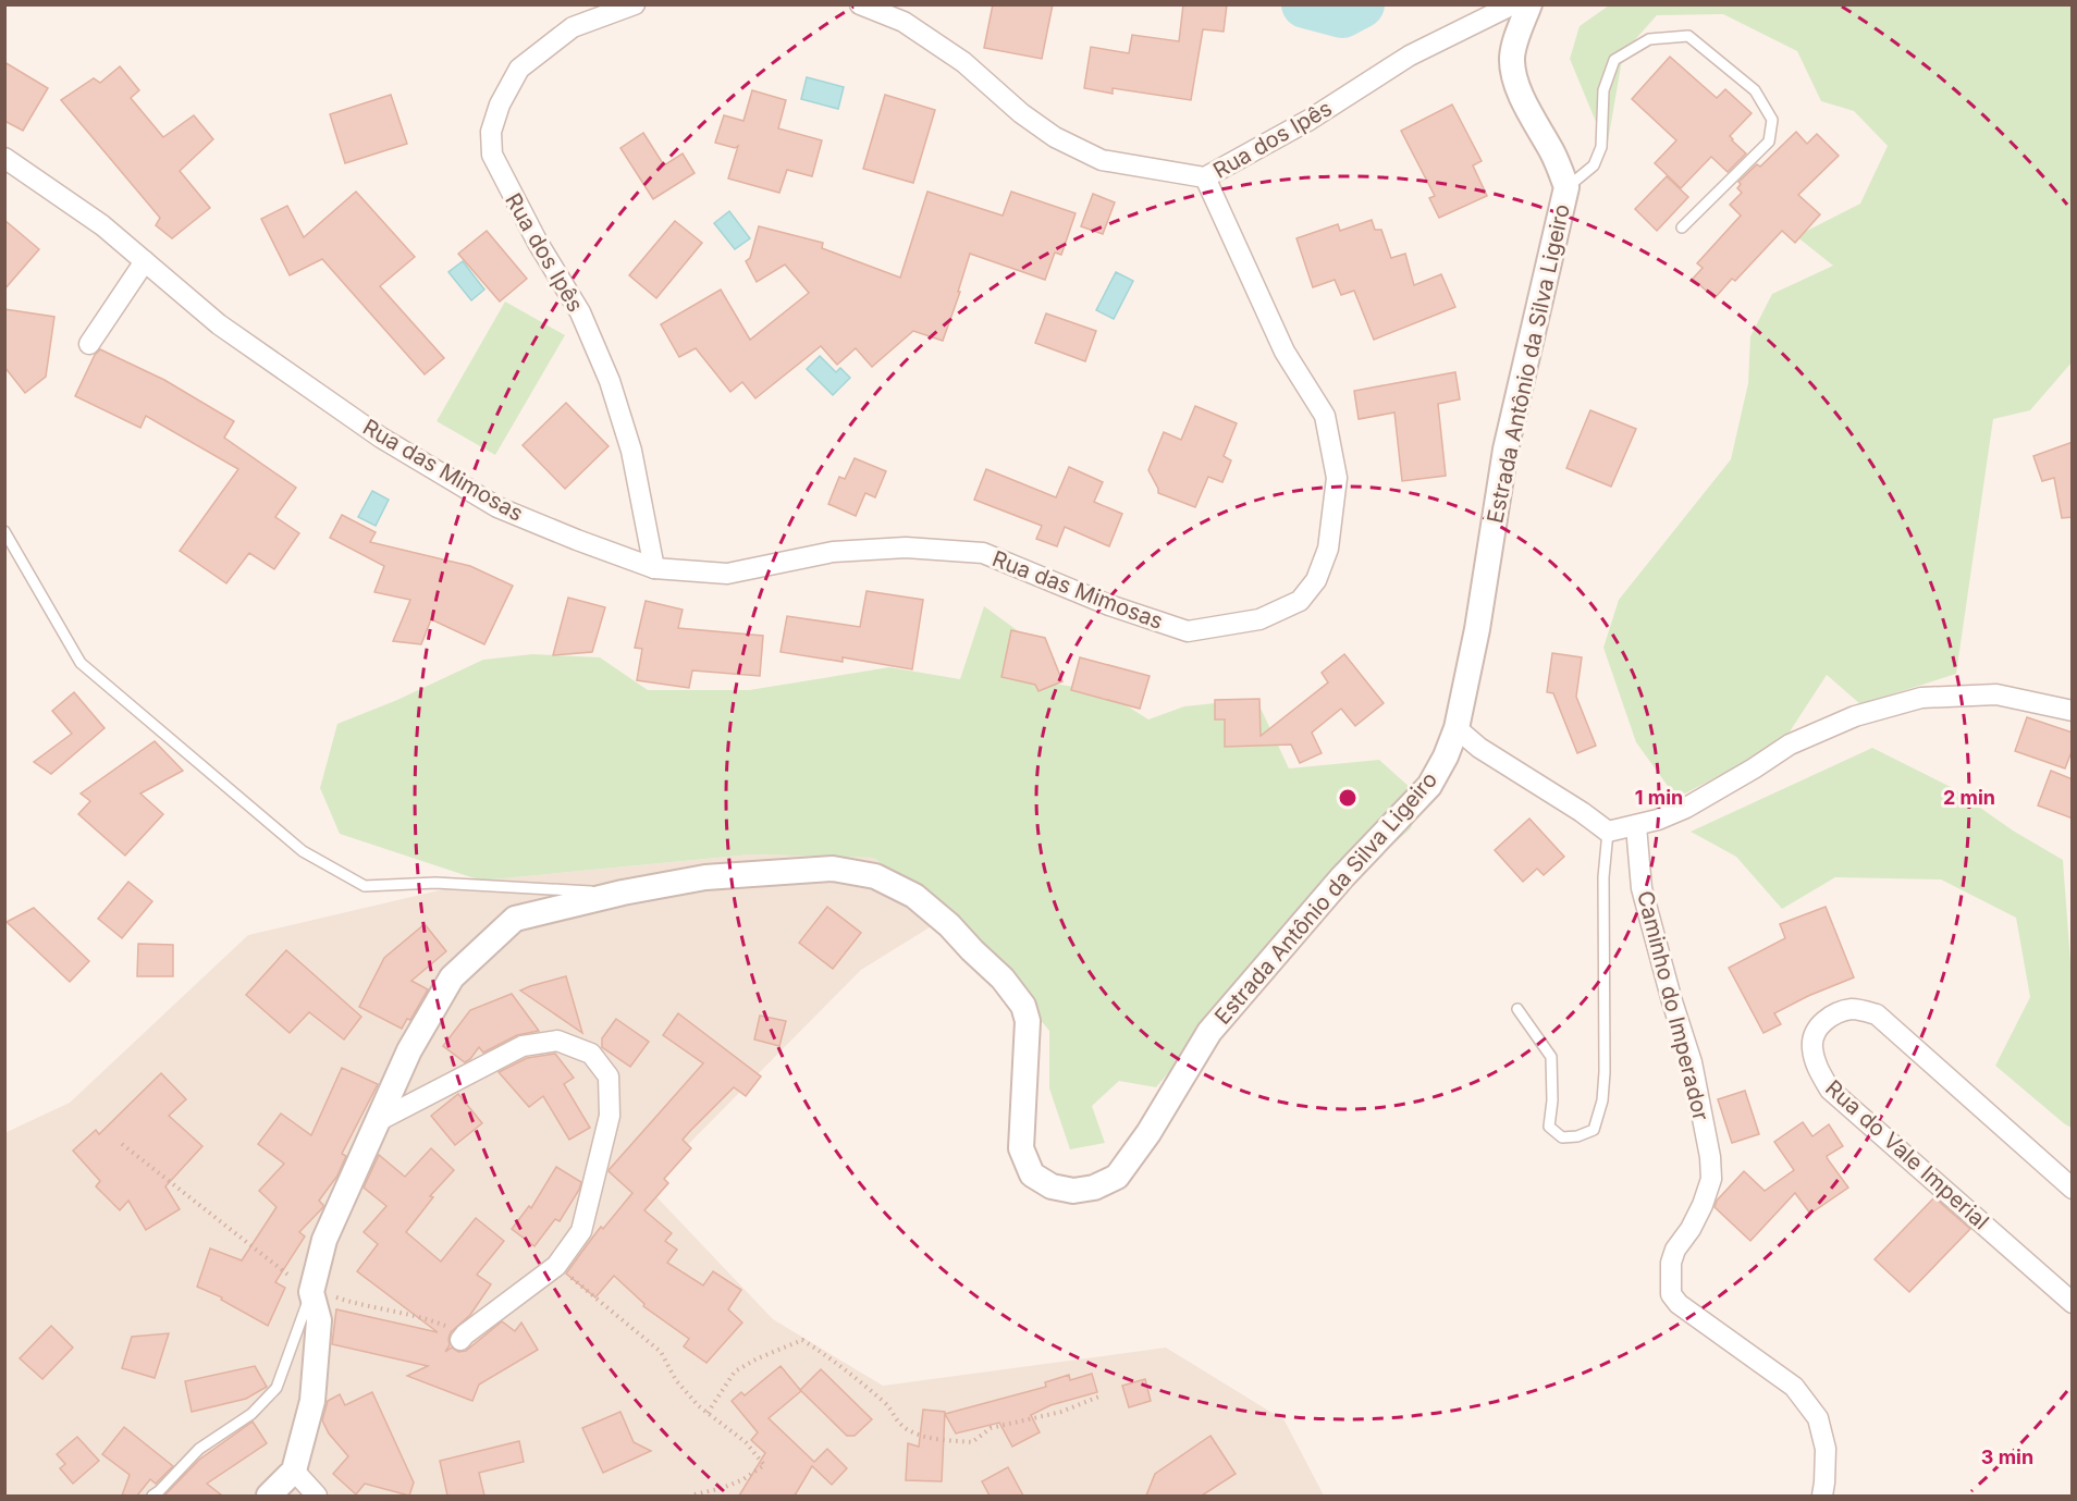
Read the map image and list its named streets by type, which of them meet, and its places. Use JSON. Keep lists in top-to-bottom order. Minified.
{"streets":{"street":["Rua dos Ipês","Estrada Antônio da Silva Ligeiro","Rua das Mimosas","Caminho do Imperador","Rua do Vale Imperial"]},"crossings":[["Rua dos Ipês","Rua das Mimosas"]],"rings":["1 min","2 min","3 min"]}
